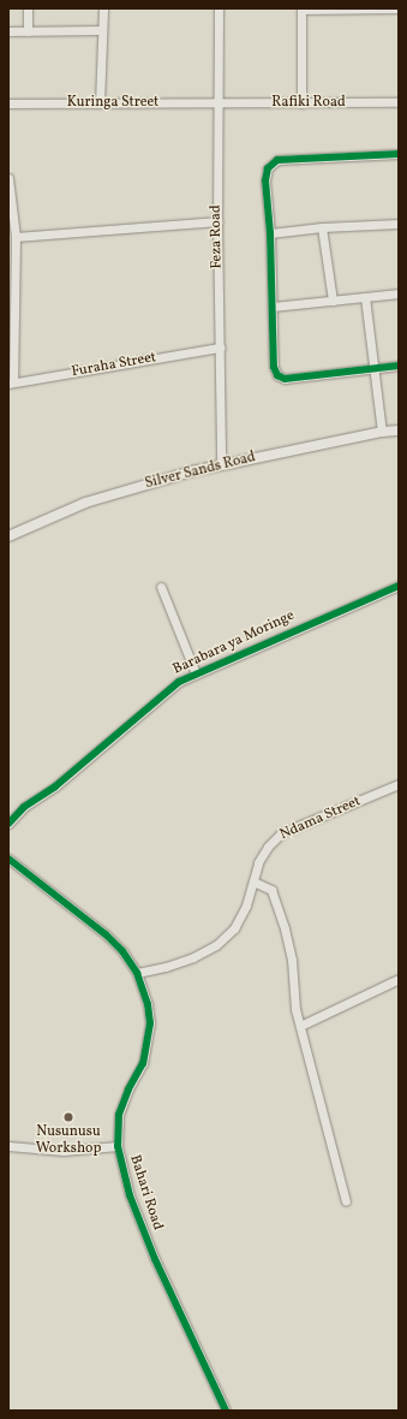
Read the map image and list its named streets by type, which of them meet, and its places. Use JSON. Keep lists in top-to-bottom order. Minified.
{"streets":{"street":["Kuringa Street","Rafiki Road","Feza Road","Furaha Street","Silver Sands Road","Barabara ya Moringe","Ndama Street","Bahari Road"]},"crossings":[["Kuringa Street","Rafiki Road"],["Kuringa Street","Feza Road"],["Rafiki Road","Feza Road"],["Feza Road","Furaha Street"],["Feza Road","Silver Sands Road"],["Ndama Street","Bahari Road"]],"places":["Nusunusu Workshop"]}
